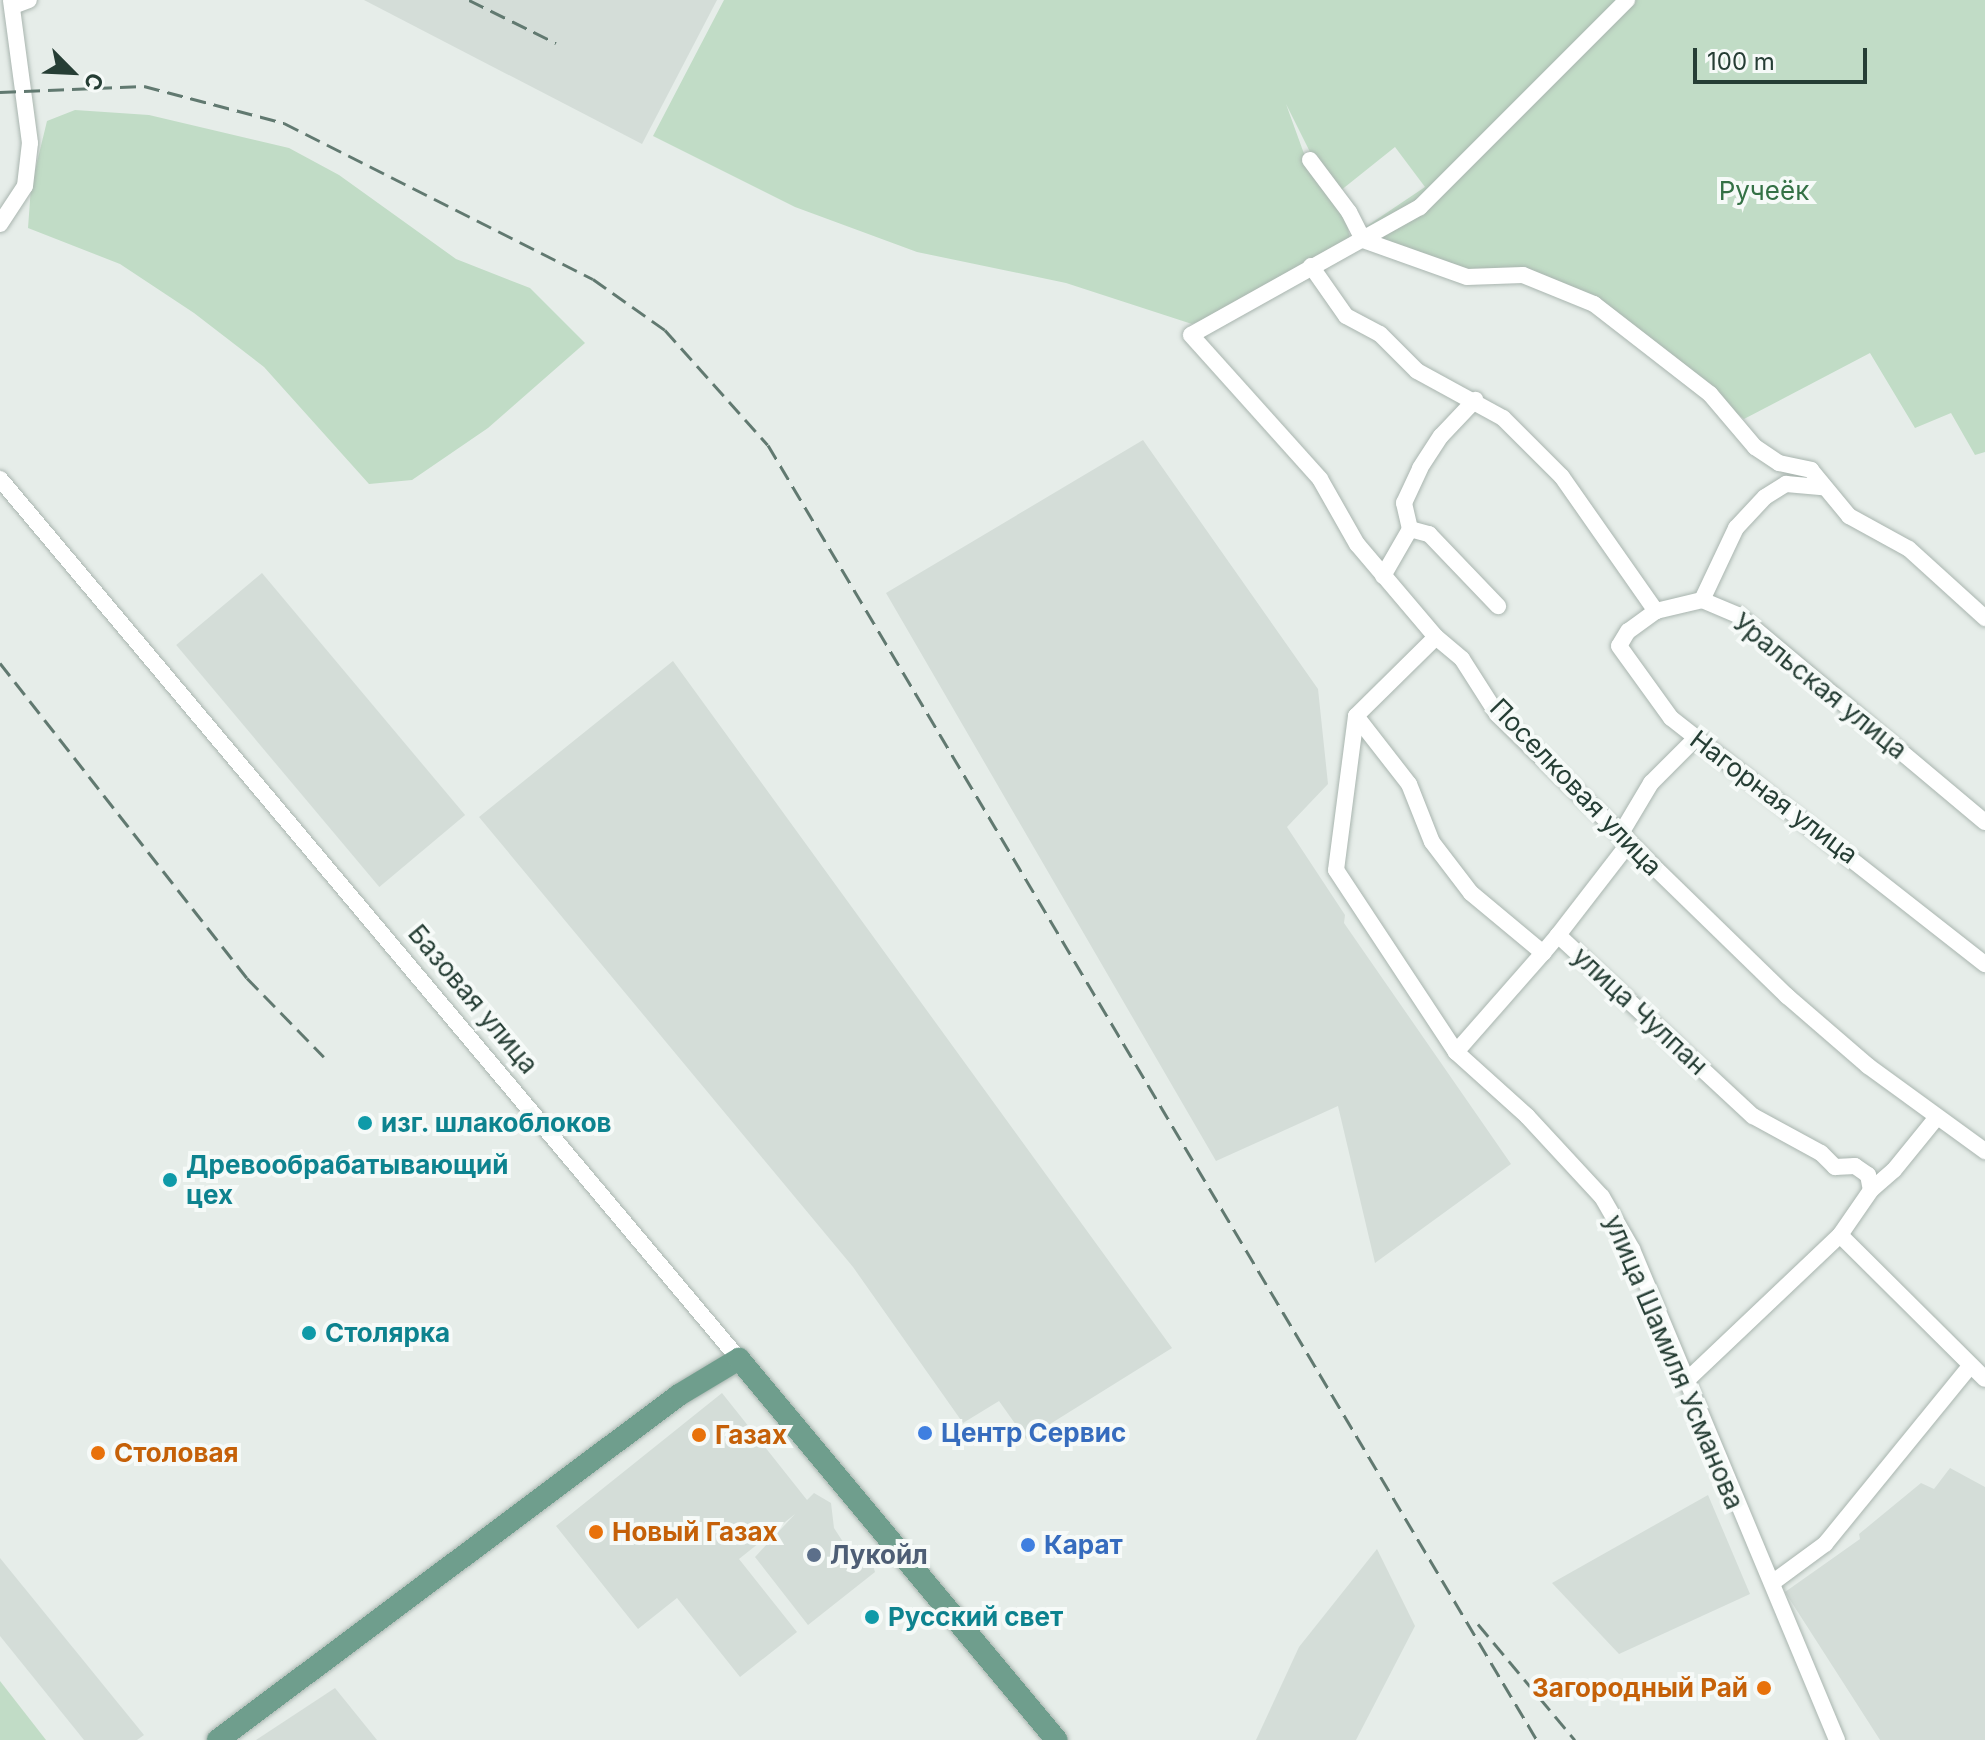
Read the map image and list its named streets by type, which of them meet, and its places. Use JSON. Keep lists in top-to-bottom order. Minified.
{"streets":{"main road":["Базовая улица"],"street":["Уральская улица","Поселковая улица","Нагорная улица","улица Чулпан","улица Шамиля Усманова"]},"crossings":[["улица Чулпан","улица Шамиля Усманова"]],"parks":["Ручеёк"],"places":["изг. шлакоблоков","Древообрабатывающий цех","Столярка","Центр Сервис","Газах","Столовая","Новый Газах","Карат","Лукойл","Русский свет","Загородный Рай"],"scale_bar":"100 m","north":"bottom right"}
